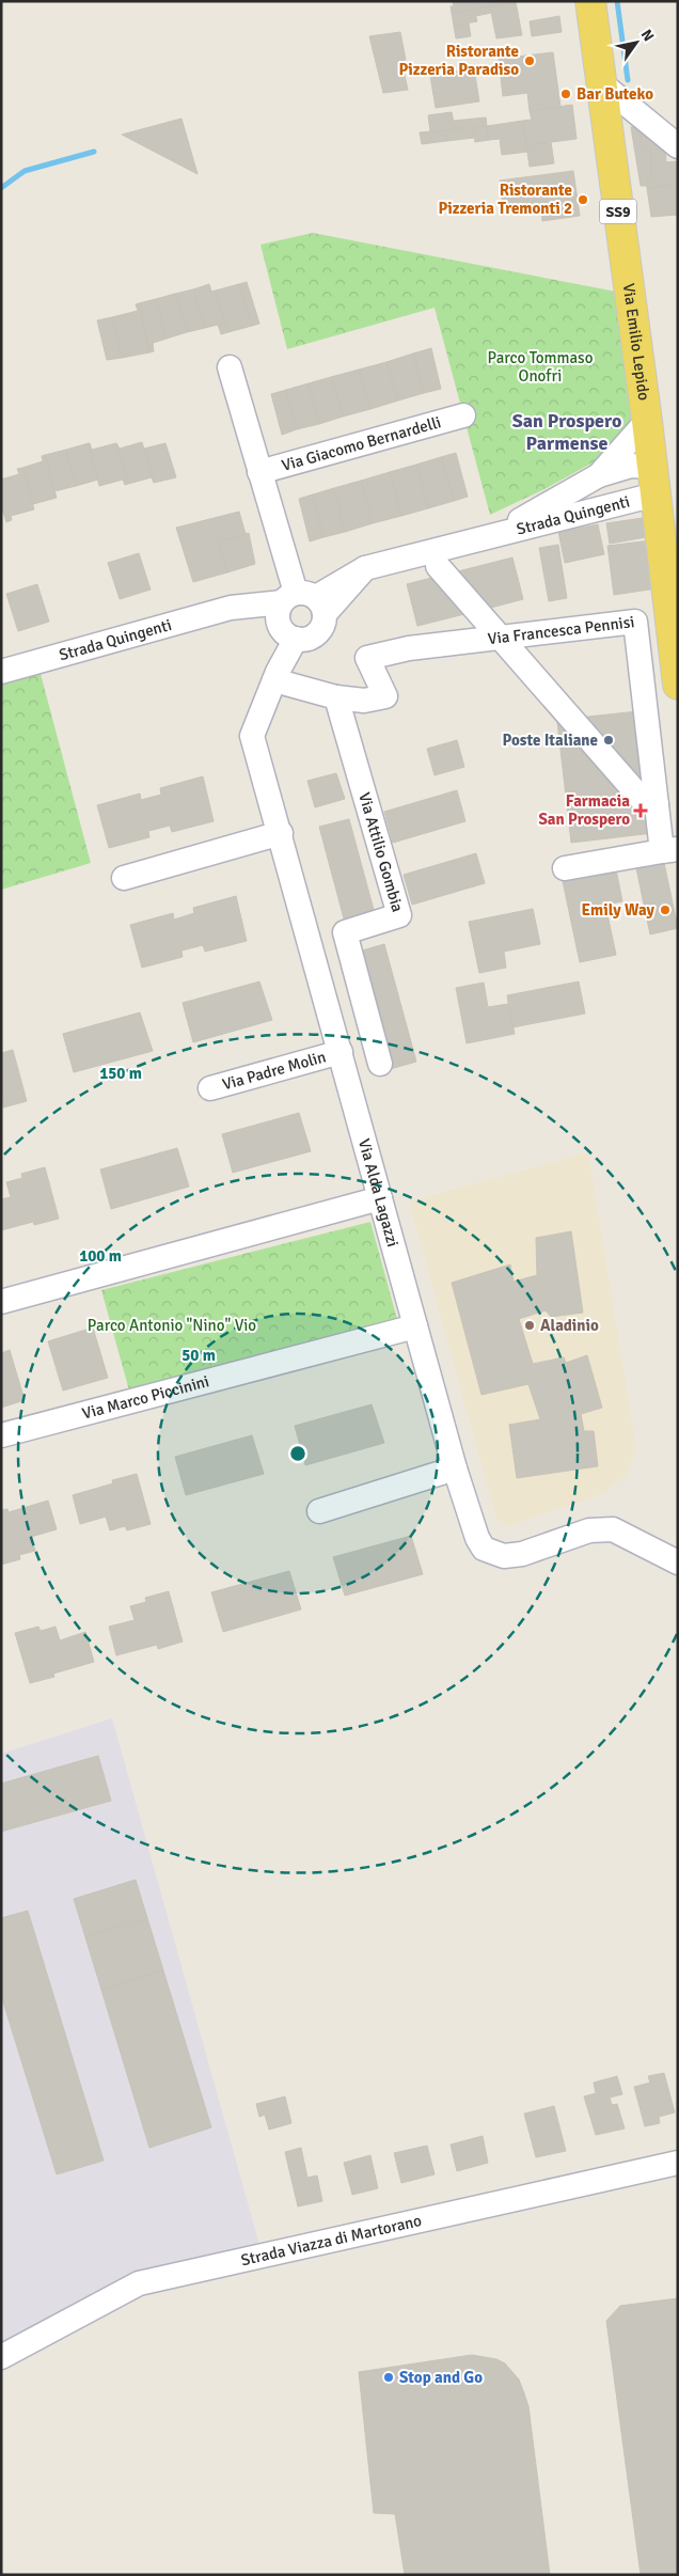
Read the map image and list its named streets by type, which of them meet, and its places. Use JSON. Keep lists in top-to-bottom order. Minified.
{"streets":{"main road":["SS9","Via Emilio Lepido"],"street":["Via Giacomo Bernardelli","Strada Quingenti","Via Francesca Pennisi","Via Attilio Gombia","Via Padre Molin","Via Alda Lagazzi","Via Marco Piccinini","Strada Viazza di Martorano"]},"crossings":[["Via Emilio Lepido","Strada Quingenti"],["Via Giacomo Bernardelli","Strada Quingenti"],["Via Francesca Pennisi","Via Attilio Gombia"],["Via Padre Molin","Via Alda Lagazzi"],["Via Alda Lagazzi","Via Marco Piccinini"]],"districts":["San Prospero Parmense"],"parks":["Parco Tommaso Onofri","Parco Antonio \"Nino\" Vio"],"places":{"other":["Ristorante Pizzeria Paradiso","Bar Buteko","Ristorante Pizzeria Tremonti 2","Poste Italiane","Emily Way","Aladinio","Stop and Go"],"health":["Farmacia San Prospero"]},"north":"top right","rings":["150 m","100 m","50 m"]}
